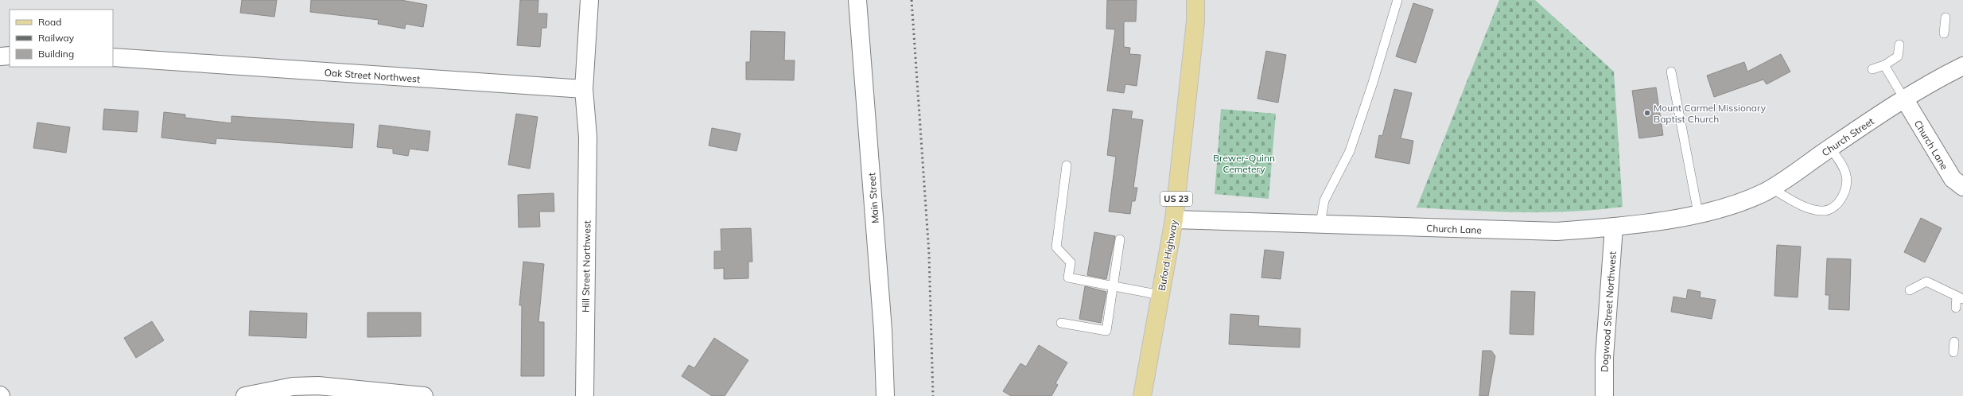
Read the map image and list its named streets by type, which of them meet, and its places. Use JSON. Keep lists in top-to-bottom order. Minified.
{"streets":{"main road":["US 23","Buford Highway"],"street":["Oak Street Northwest","Church Street","Church Lane","Main Street","Hill Street Northwest","Dogwood Street Northwest"]},"crossings":[["Oak Street Northwest","Hill Street Northwest"],["Church Street","Church Lane"],["Church Lane","Buford Highway"],["Church Lane","Dogwood Street Northwest"]],"parks":["Brewer-Quinn Cemetery"],"places":["Mount Carmel Missionary Baptist Church"],"legend":["Road","Railway","Building"]}
